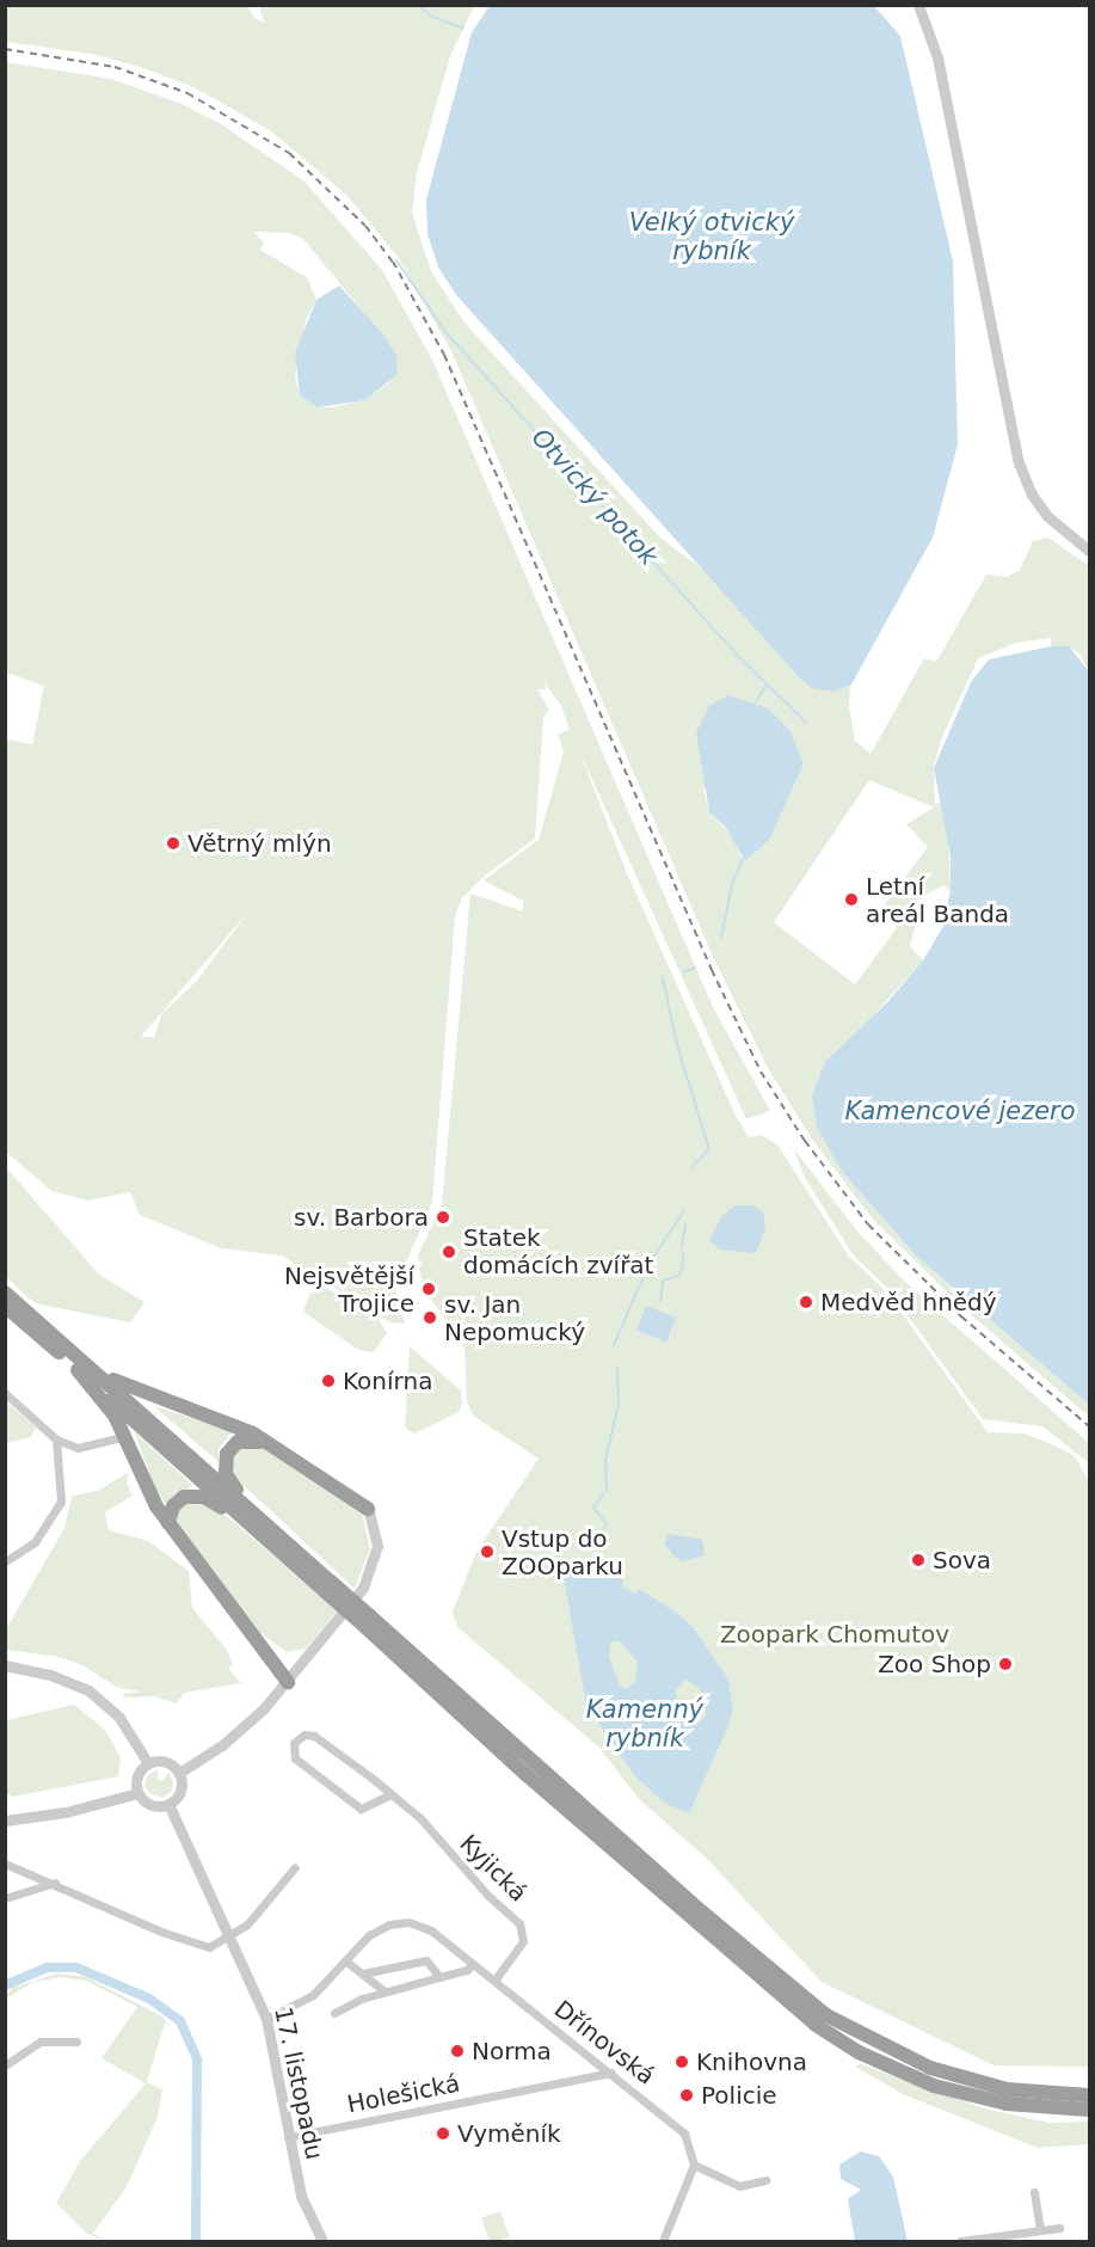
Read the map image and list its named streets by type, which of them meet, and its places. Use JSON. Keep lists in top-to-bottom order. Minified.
{"streets":{"street":["Kyjická","Dřínovská","17. listopadu","Holešická"]},"crossings":[["Kyjická","Dřínovská"],["Dřínovská","17. listopadu"],["Dřínovská","Holešická"],["17. listopadu","Holešická"]],"water":["Velký otvický rybník","Otvický potok","Kamencové jezero","Kamenný rybník"],"parks":["Zoopark Chomutov"],"places":["Větrný mlýn","Letní areál Banda","sv. Barbora","Statek domácích zvířat","Nejsvětější Trojice","Medvěd hnědý","sv. Jan Nepomucký","Konírna","Vstup do ZOOparku","Sova","Zoo Shop","Norma","Knihovna","Policie","Vyměník"]}
